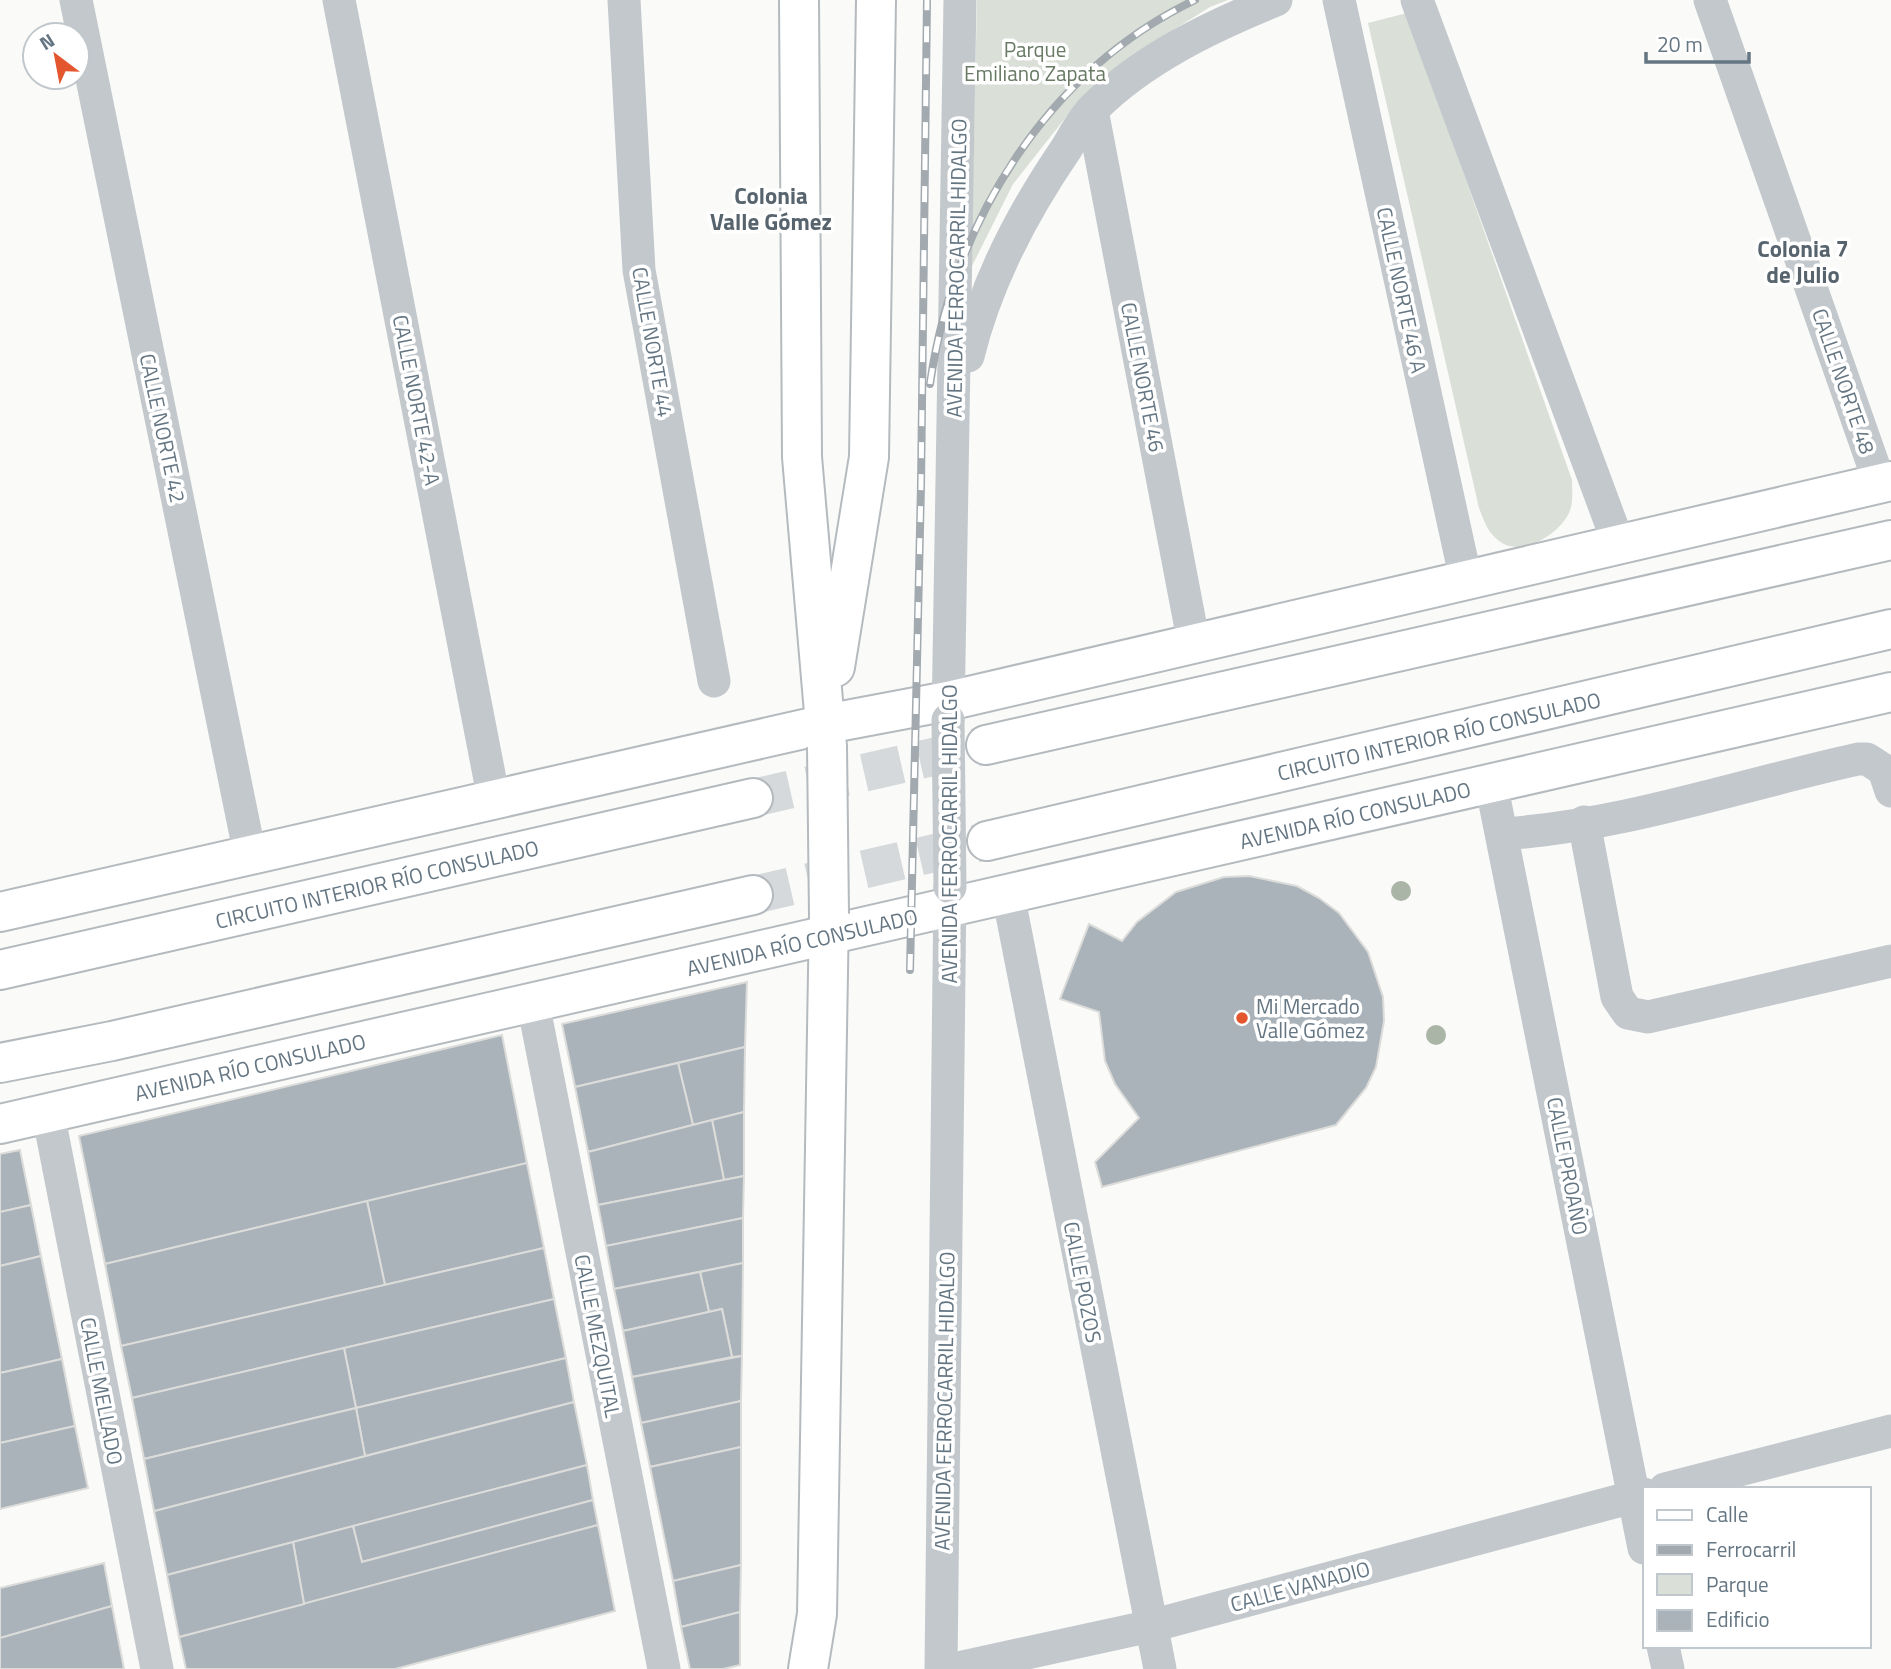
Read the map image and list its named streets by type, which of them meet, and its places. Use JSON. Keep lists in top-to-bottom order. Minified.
{"streets":{"main road":["CIRCUITO INTERIOR RÍO CONSULADO","AVENIDA RÍO CONSULADO"],"street":["AVENIDA FERROCARRIL HIDALGO","CALLE NORTE 46 A","CALLE NORTE 44","CALLE NORTE 46","CALLE NORTE 48","CALLE NORTE 42-A","CALLE NORTE 42","CALLE PROAÑO","CALLE POZOS","CALLE MEZQUITAL","CALLE MELLADO","CALLE VANADIO"]},"crossings":[["AVENIDA FERROCARRIL HIDALGO","AVENIDA RÍO CONSULADO"],["AVENIDA RÍO CONSULADO","CALLE PROAÑO"],["AVENIDA RÍO CONSULADO","CALLE POZOS"],["AVENIDA RÍO CONSULADO","CALLE MEZQUITAL"],["AVENIDA RÍO CONSULADO","CALLE MELLADO"],["CALLE POZOS","CALLE VANADIO"]],"districts":["Colonia Valle Gómez","Colonia 7 de Julio"],"parks":["Parque Emiliano Zapata"],"places":["Mi Mercado Valle Gómez"],"legend":["Calle","Ferrocarril","Parque","Edificio"],"scale_bar":"20 m","north":"top left"}
